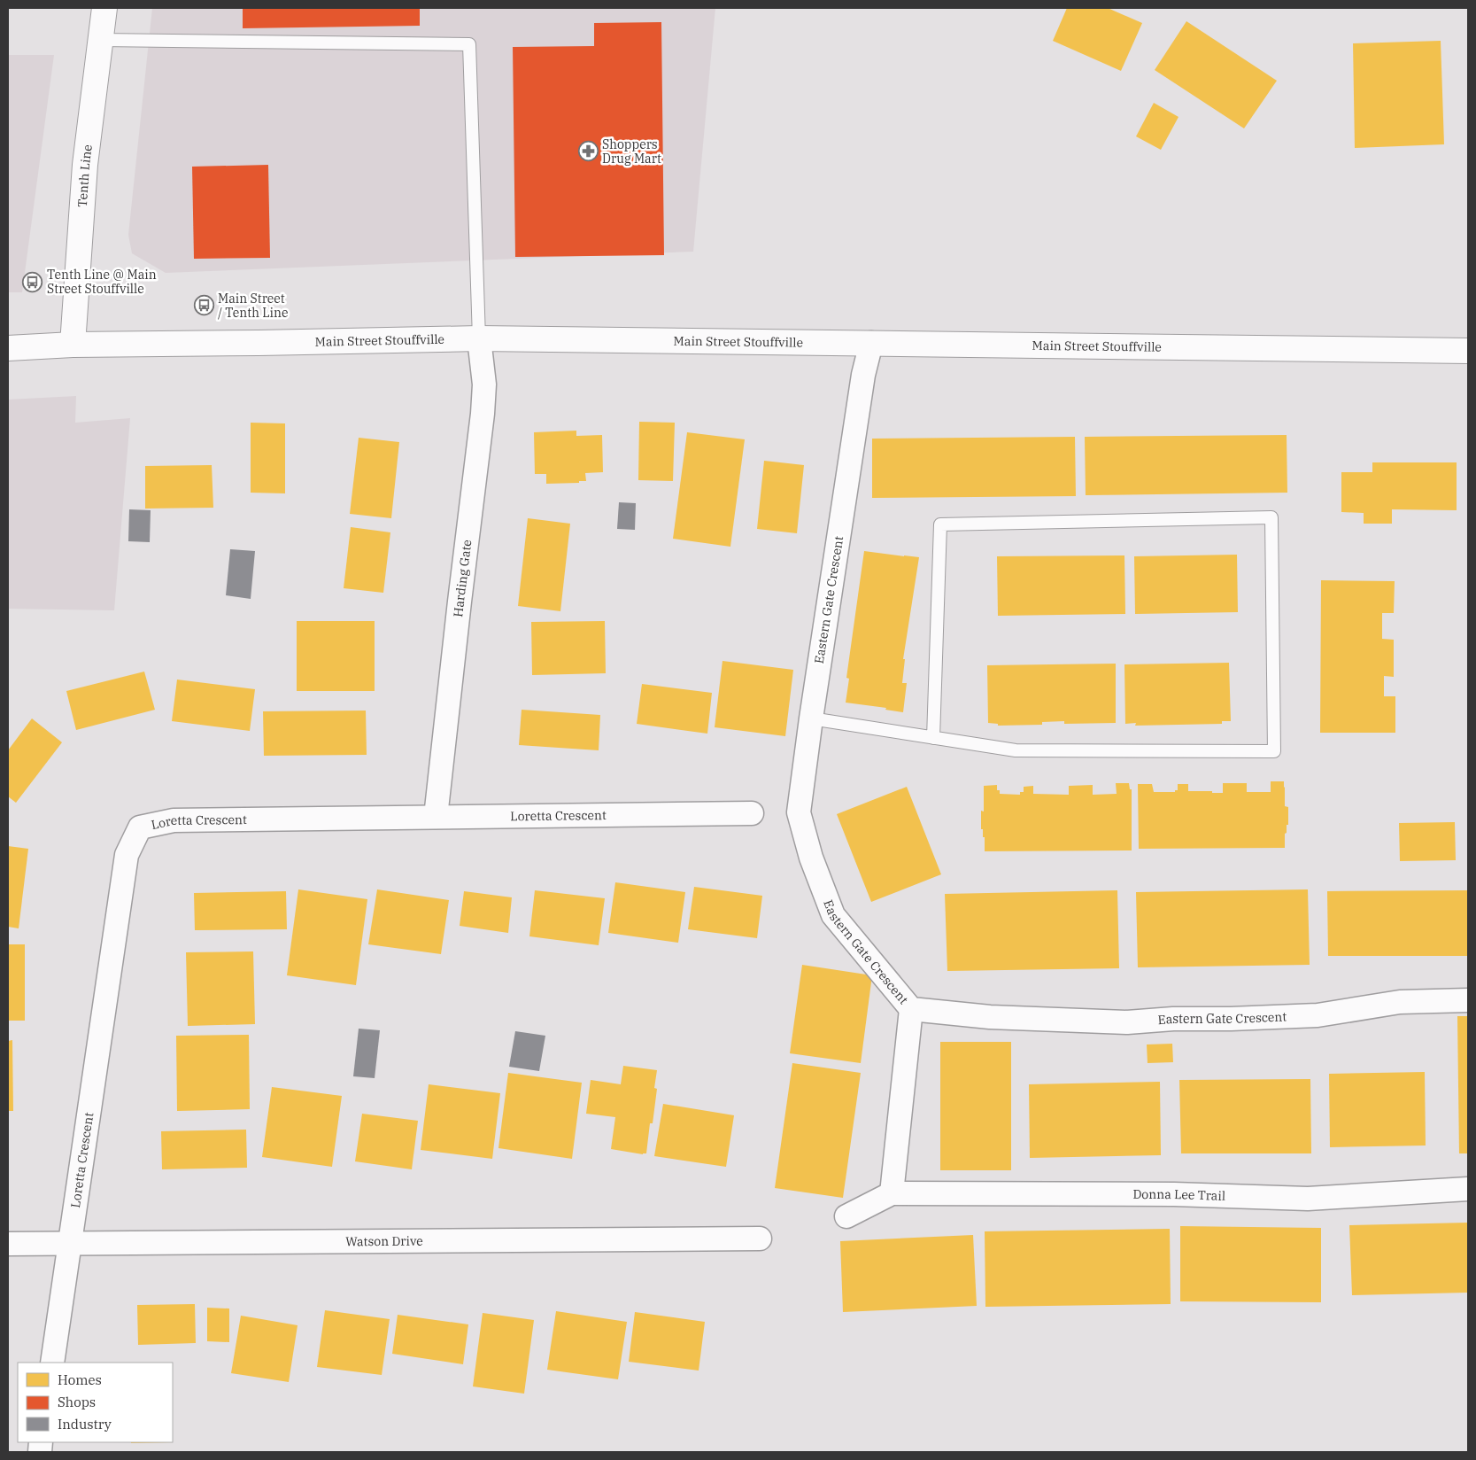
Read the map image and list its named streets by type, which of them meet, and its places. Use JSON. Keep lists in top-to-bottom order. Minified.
{"streets":{"main road":["Tenth Line","Main Street Stouffville"],"street":["Harding Gate","Eastern Gate Crescent","Loretta Crescent","Donna Lee Trail","Watson Drive"]},"crossings":[["Tenth Line","Main Street Stouffville"],["Main Street Stouffville","Harding Gate"],["Main Street Stouffville","Eastern Gate Crescent"],["Harding Gate","Loretta Crescent"],["Loretta Crescent","Watson Drive"]],"places":{"pharmacy":["Shoppers Drug Mart"],"bus stop":["Tenth Line @ Main Street Stouffville","Main Street / Tenth Line"]},"legend":["Homes","Shops","Industry"]}
